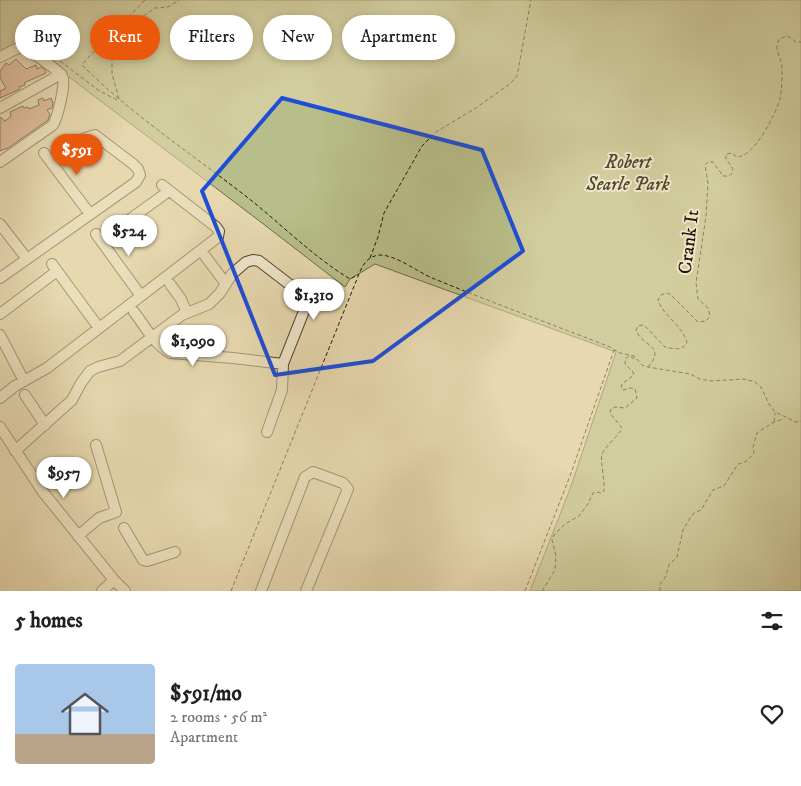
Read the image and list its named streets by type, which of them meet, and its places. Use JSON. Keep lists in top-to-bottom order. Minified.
{"streets":{"path":["Crank It"]},"parks":["Robert Searle Park"],"page":{"chip":["Buy","Rent","Filters","New","Apartment"],"price":["$591","$524","$1,310","$1,090","$957"],"heading":"5 homes","list":[{"name":"$591/mo","note":"2 rooms · 56 m² · Apartment"}]}}
